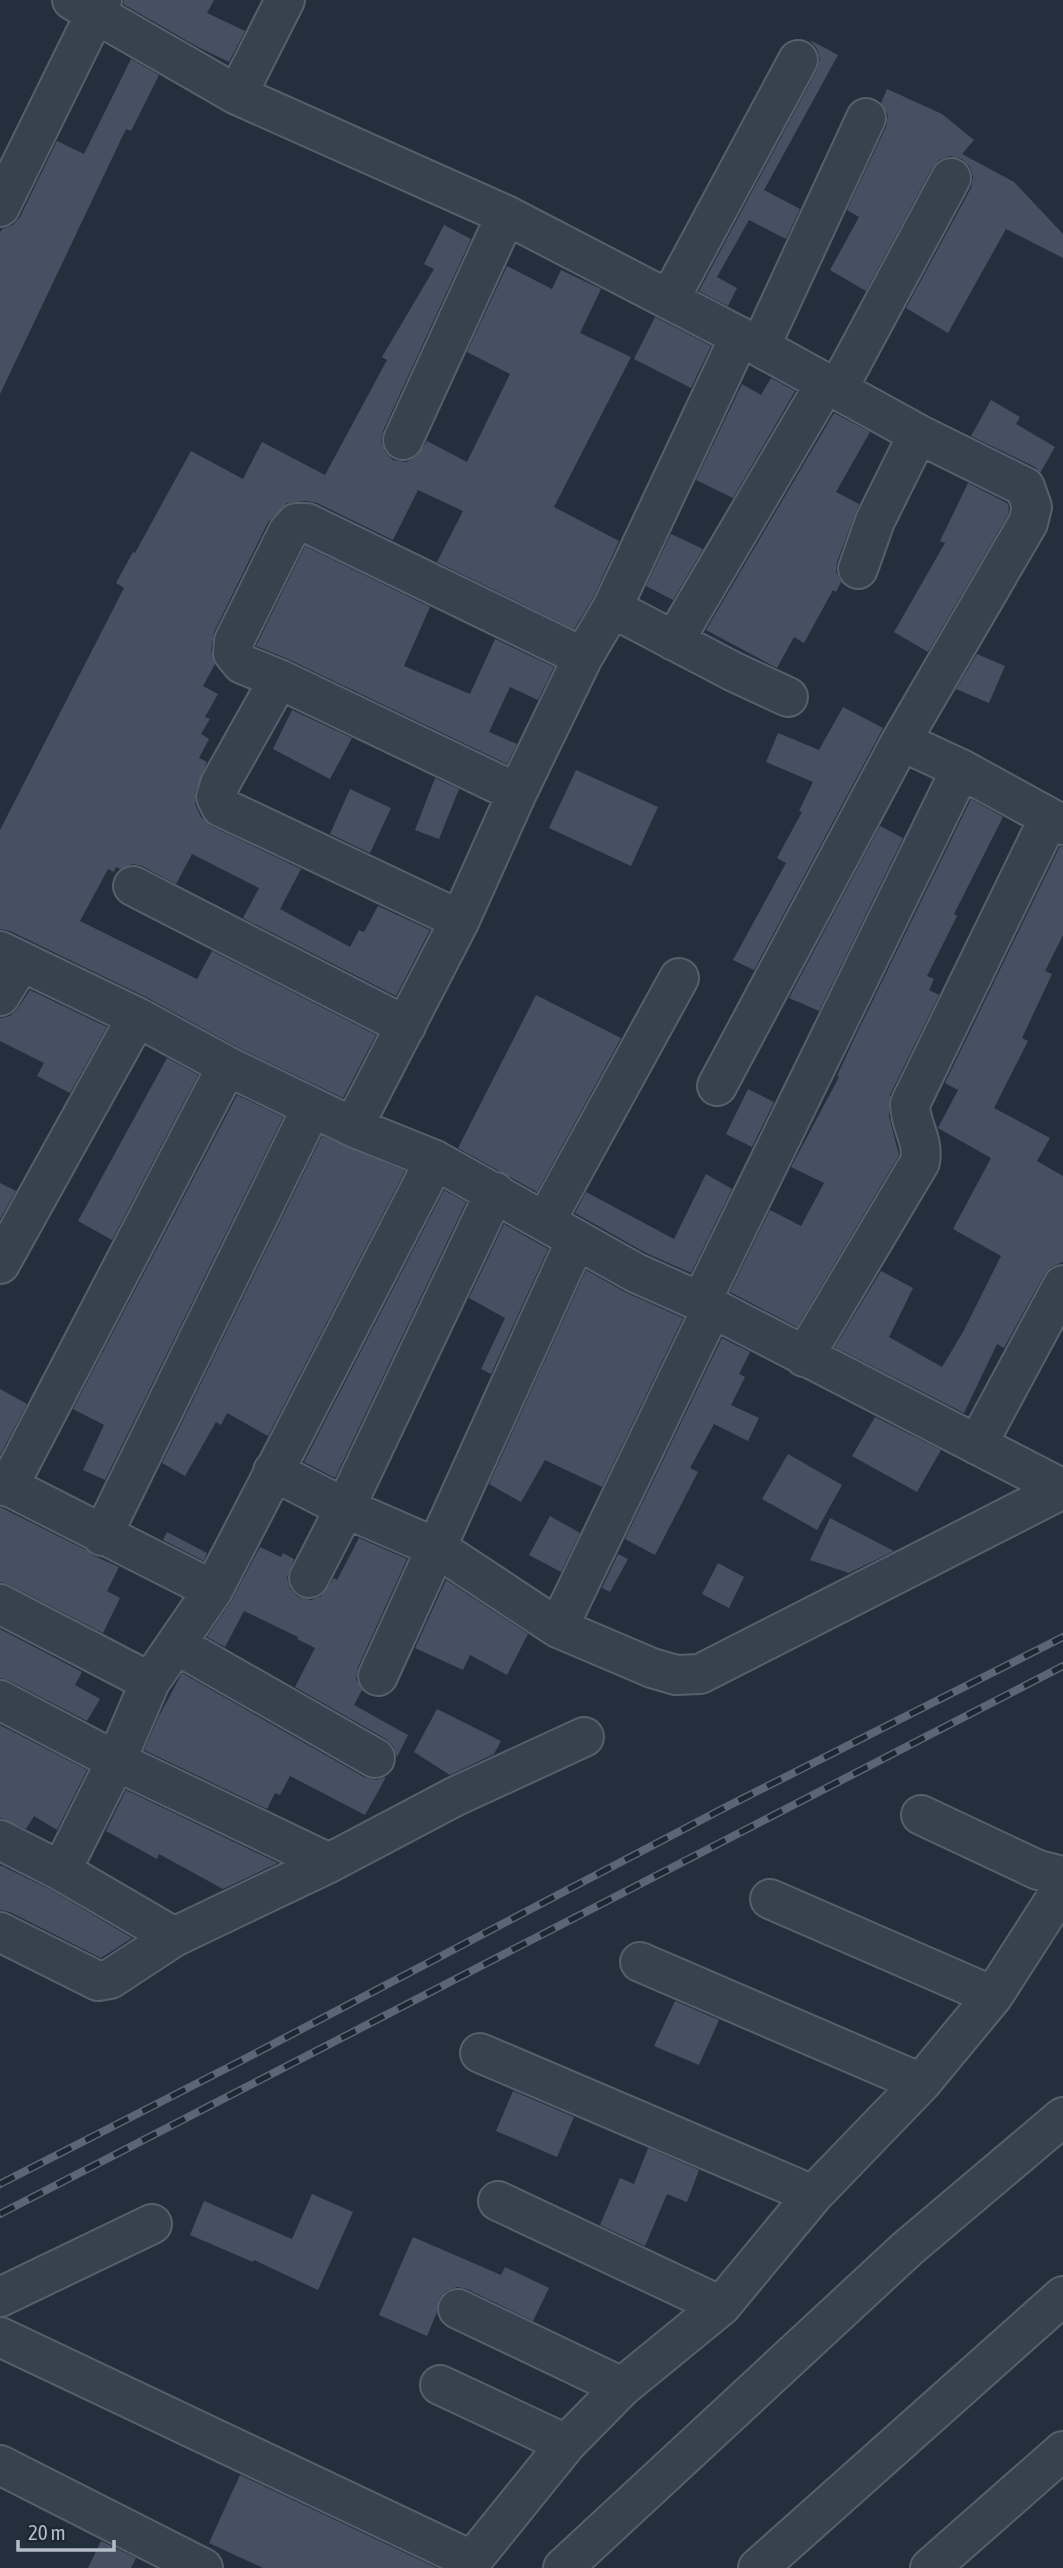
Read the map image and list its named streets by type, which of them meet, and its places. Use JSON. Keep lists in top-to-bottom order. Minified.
{"scale_bar":"20 m"}
